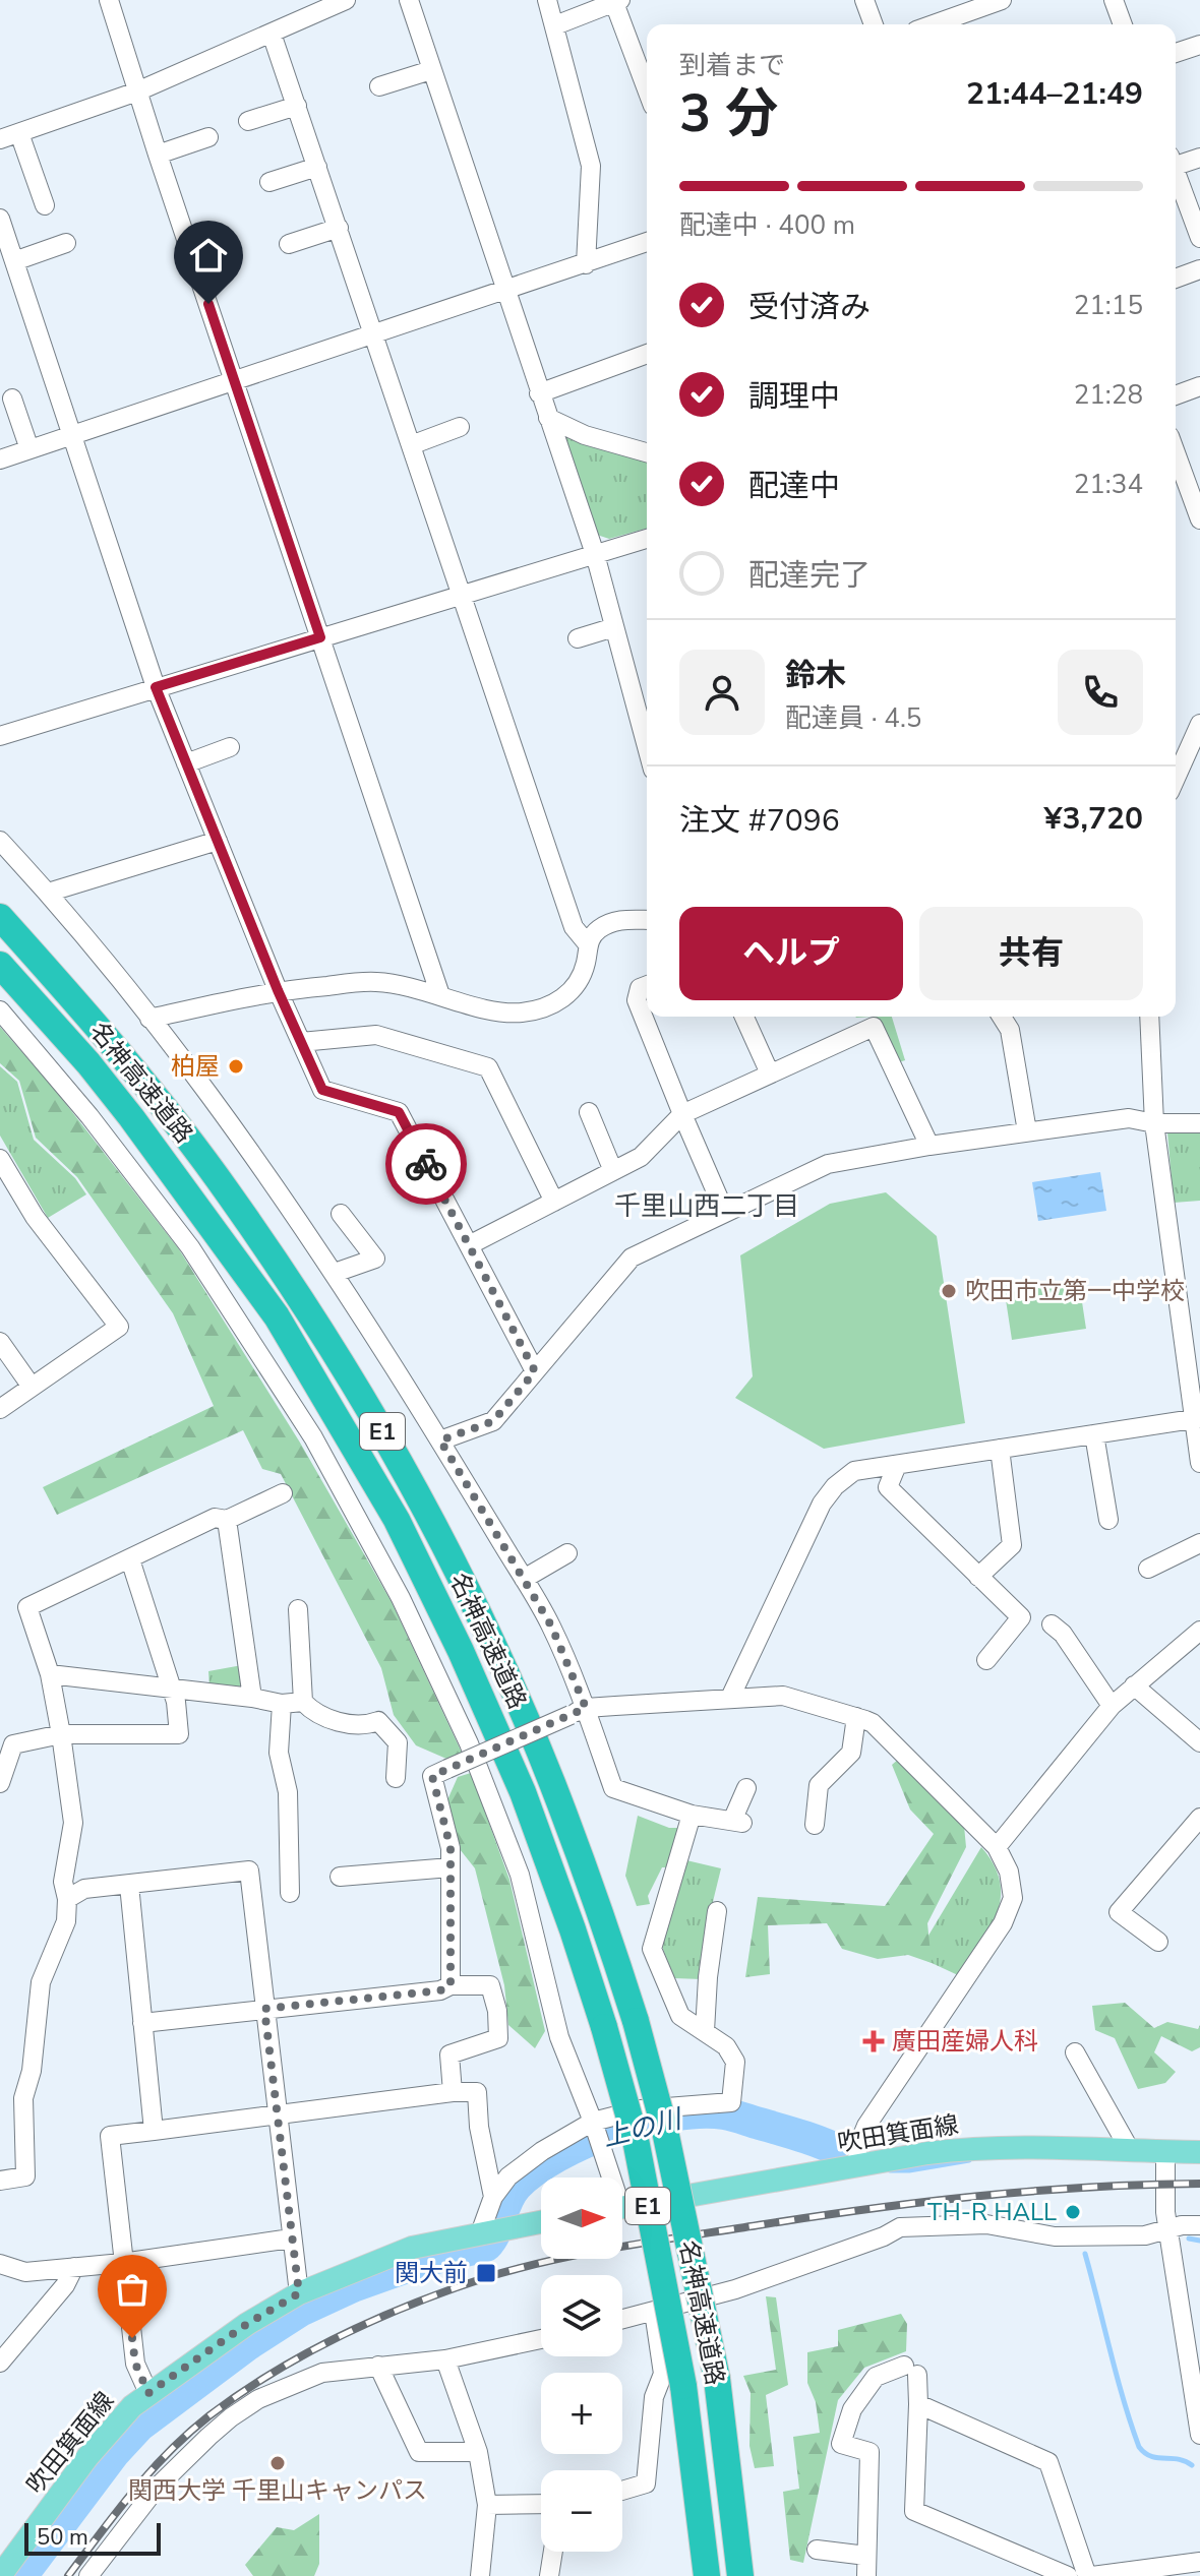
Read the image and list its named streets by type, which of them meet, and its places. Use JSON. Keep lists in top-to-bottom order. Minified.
{"streets":{"highway":["名神高速道路","E1"],"main road":["吹田箕面線"]},"districts":["千里山西二丁目"],"water":["上の川"],"places":{"other":["柏屋","吹田市立第一中学校","TH-R HALL","関西大学 千里山キャンパス"],"health":["廣田産婦人科"],"transit":["関大前"]},"scale_bar":"50 m","north":"right","page":{"heading":["3 分","到着まで","21:44–21:49"],"panel":["鈴木","配達員 · 4.5","注文 #7096","¥3,720"],"bar":"配達中 · 400 m","list":[["受付済み","21:15"],["調理中","21:28"],["配達中","21:34"],"配達完了"],"buttons":["ヘルプ","共有"],"map_buttons":["+","−"],"scale":"50 m"}}
